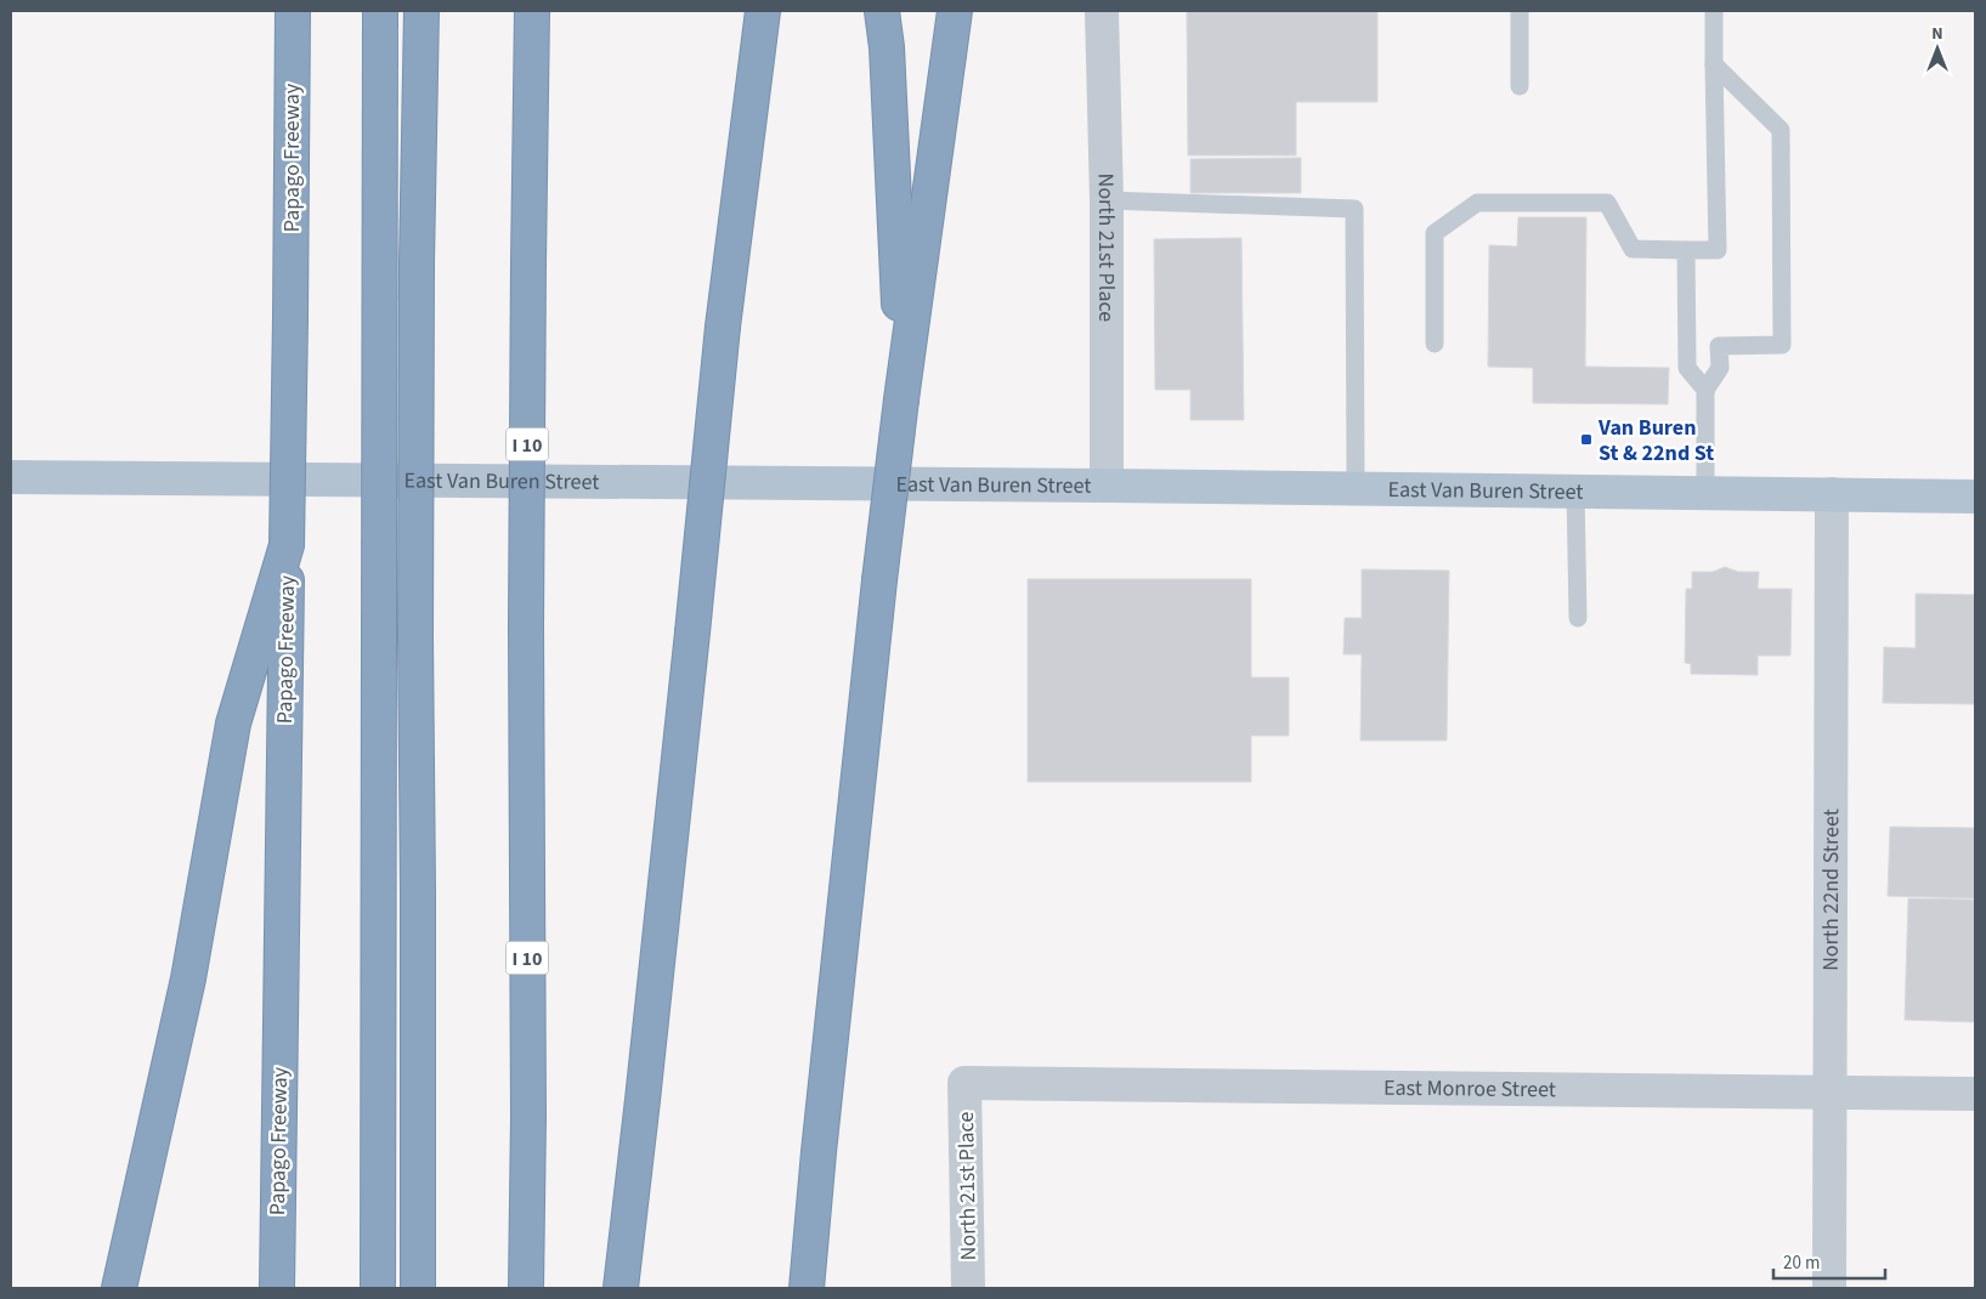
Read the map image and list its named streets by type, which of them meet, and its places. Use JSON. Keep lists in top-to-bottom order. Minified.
{"streets":{"highway":["Papago Freeway","I 10"],"main road":["East Van Buren Street"],"street":["North 21st Place","North 22nd Street","East Monroe Street"]},"crossings":[["North 21st Place","East Van Buren Street"],["North 21st Place","East Monroe Street"],["East Van Buren Street","North 22nd Street"],["North 22nd Street","East Monroe Street"]],"places":{"transit":["Van Buren St & 22nd St"]},"scale_bar":"20 m","north":"top"}
